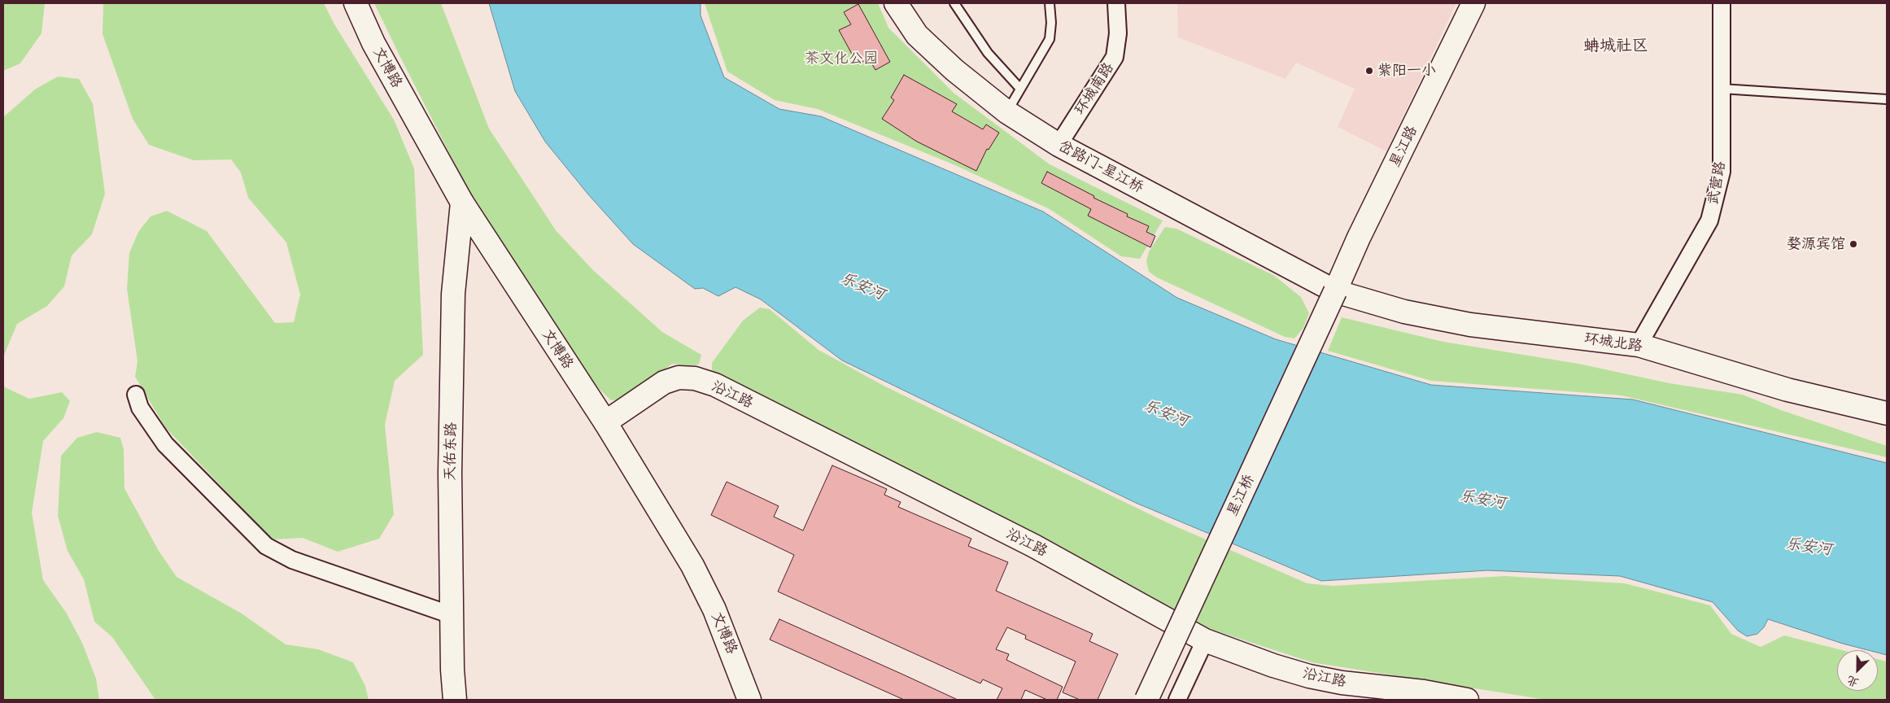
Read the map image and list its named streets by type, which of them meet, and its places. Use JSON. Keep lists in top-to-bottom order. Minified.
{"streets":{"street":["文博路","环城南路","星江路","岔路门-星江桥","武营路","环城北路","沿江路","天佑东路","星江桥"]},"crossings":[["文博路","沿江路"],["文博路","天佑东路"],["环城南路","岔路门-星江桥"],["星江路","岔路门-星江桥"],["星江路","环城北路"],["星江路","星江桥"],["岔路门-星江桥","环城北路"],["岔路门-星江桥","星江桥"],["武营路","环城北路"],["环城北路","星江桥"]],"districts":["蚺城社区"],"water":["乐安河"],"parks":["茶文化公园"],"places":["紫阳一小","婺源宾馆"],"north":"bottom left"}
